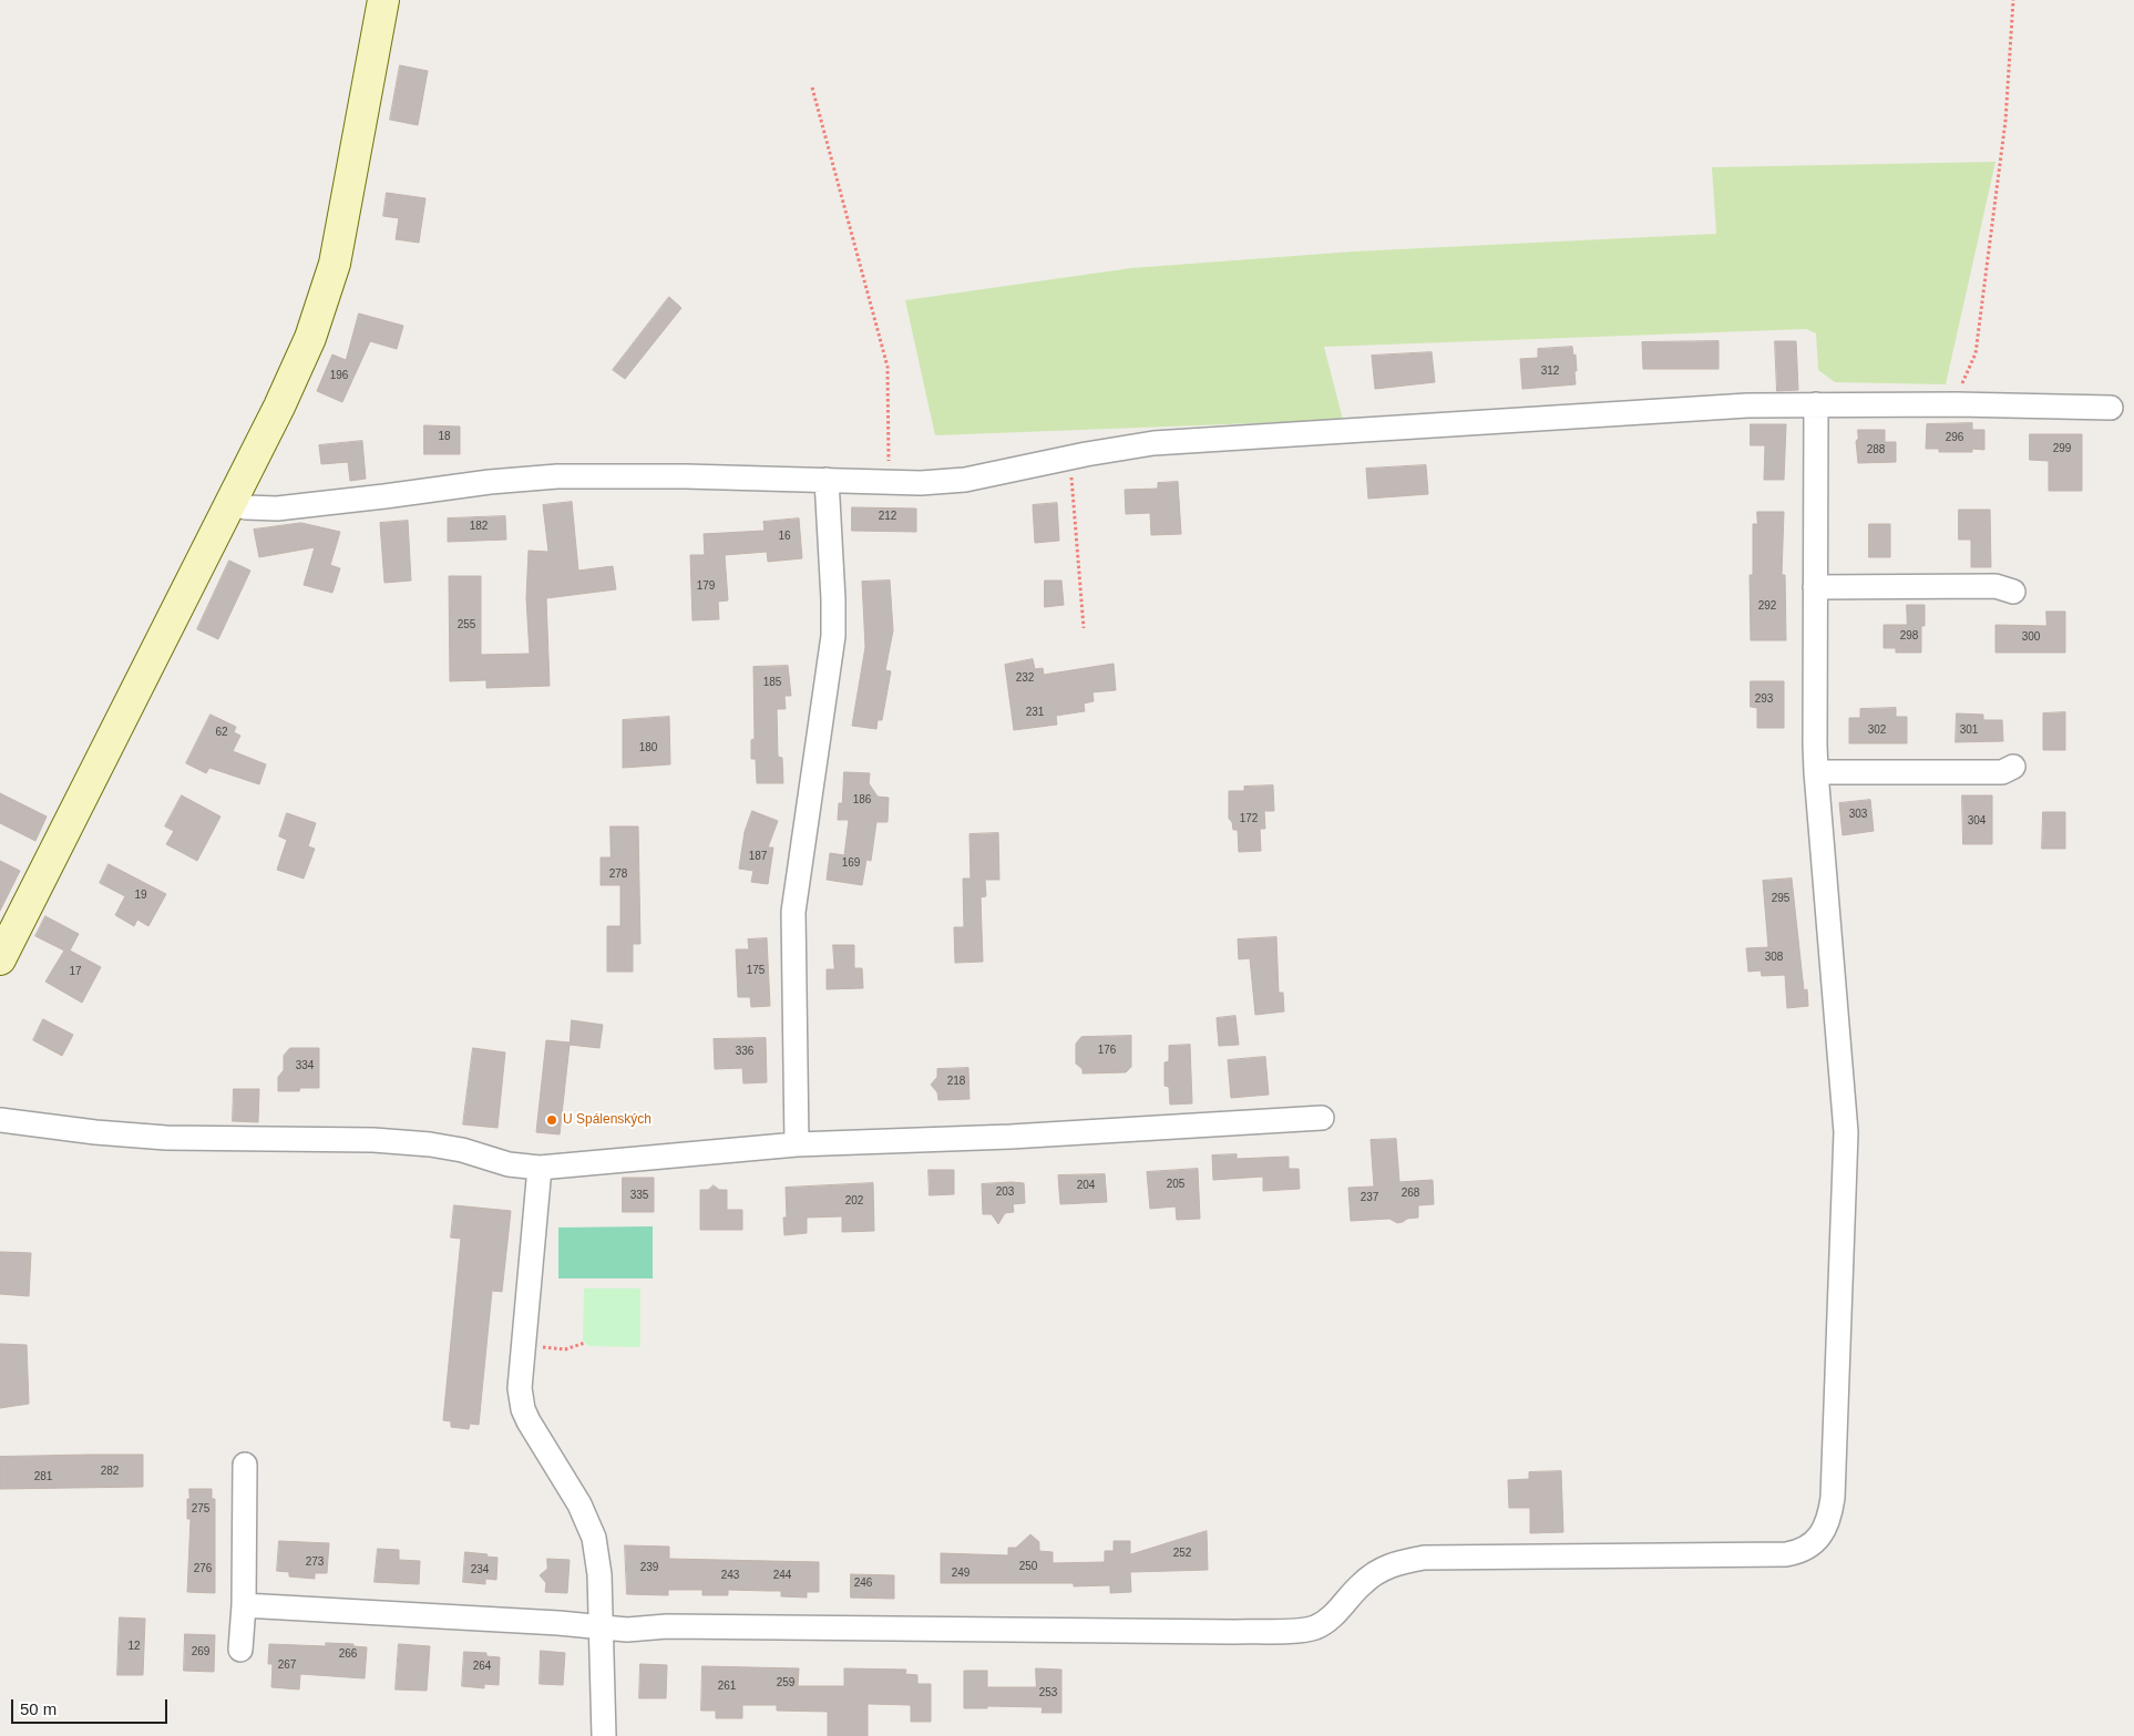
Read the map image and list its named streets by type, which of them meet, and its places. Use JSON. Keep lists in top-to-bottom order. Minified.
{"places":["U Spálenských"],"house_numbers":["312","196","18","296","299","288","212","182","16","179","292","255","298","300","232","185","293","231","302","301","62","180","186","303","172","304","187","169","278","19","295","308","175","17","176","336","334","218","205","204","203","268","335","237","202","282","281","275","252","273","250","239","276","234","249","243","244","246","12","269","266","267","264","259","261","253"],"scale_bar":"50 m"}
